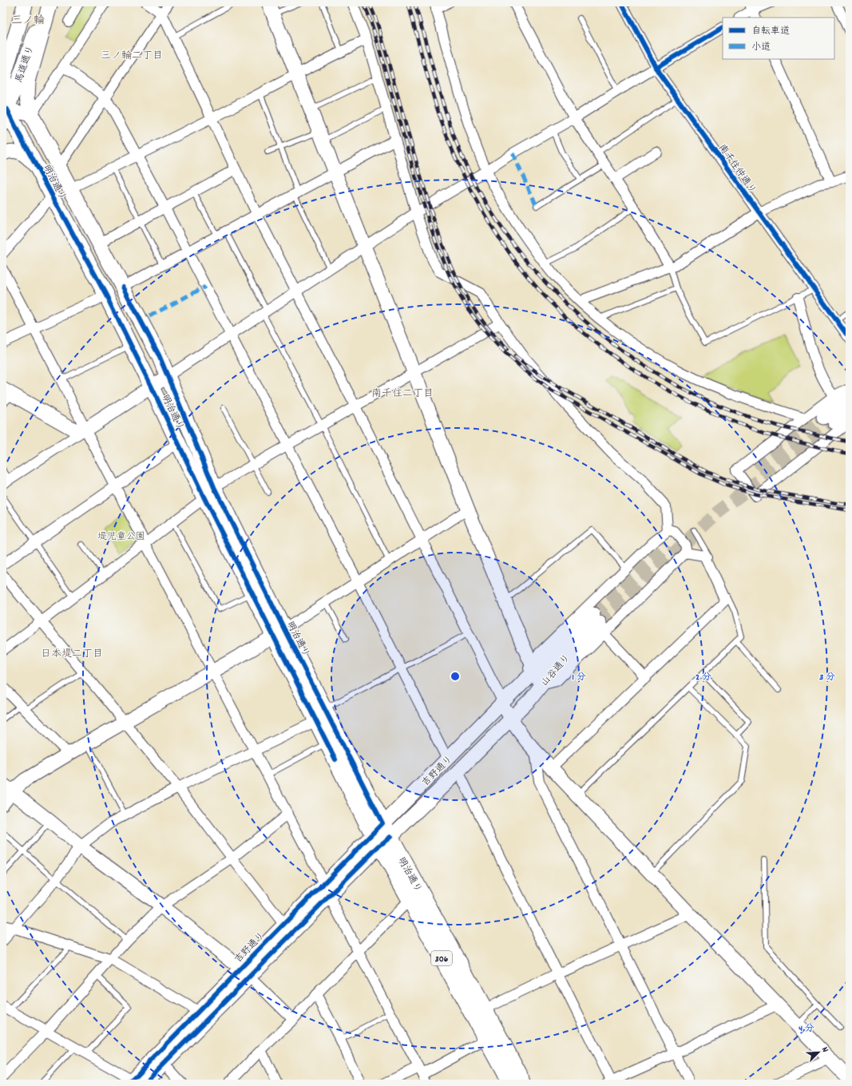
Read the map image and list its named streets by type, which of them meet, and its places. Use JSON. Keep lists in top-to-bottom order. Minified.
{"streets":{"main road":["明治通り","306"],"street":["馬道通り","南千住仲通り","山谷通り","吉野通り"]},"crossings":[["馬道通り","明治通り"],["明治通り","吉野通り"],["山谷通り","吉野通り"]],"districts":["三ノ輪","三ノ輪二丁目","南千住二丁目","日本堤二丁目"],"parks":["堤児童公園"],"legend":["自転車道","小道"],"north":"top right","rings":["1 分","2 分","3 分","4 分"]}
